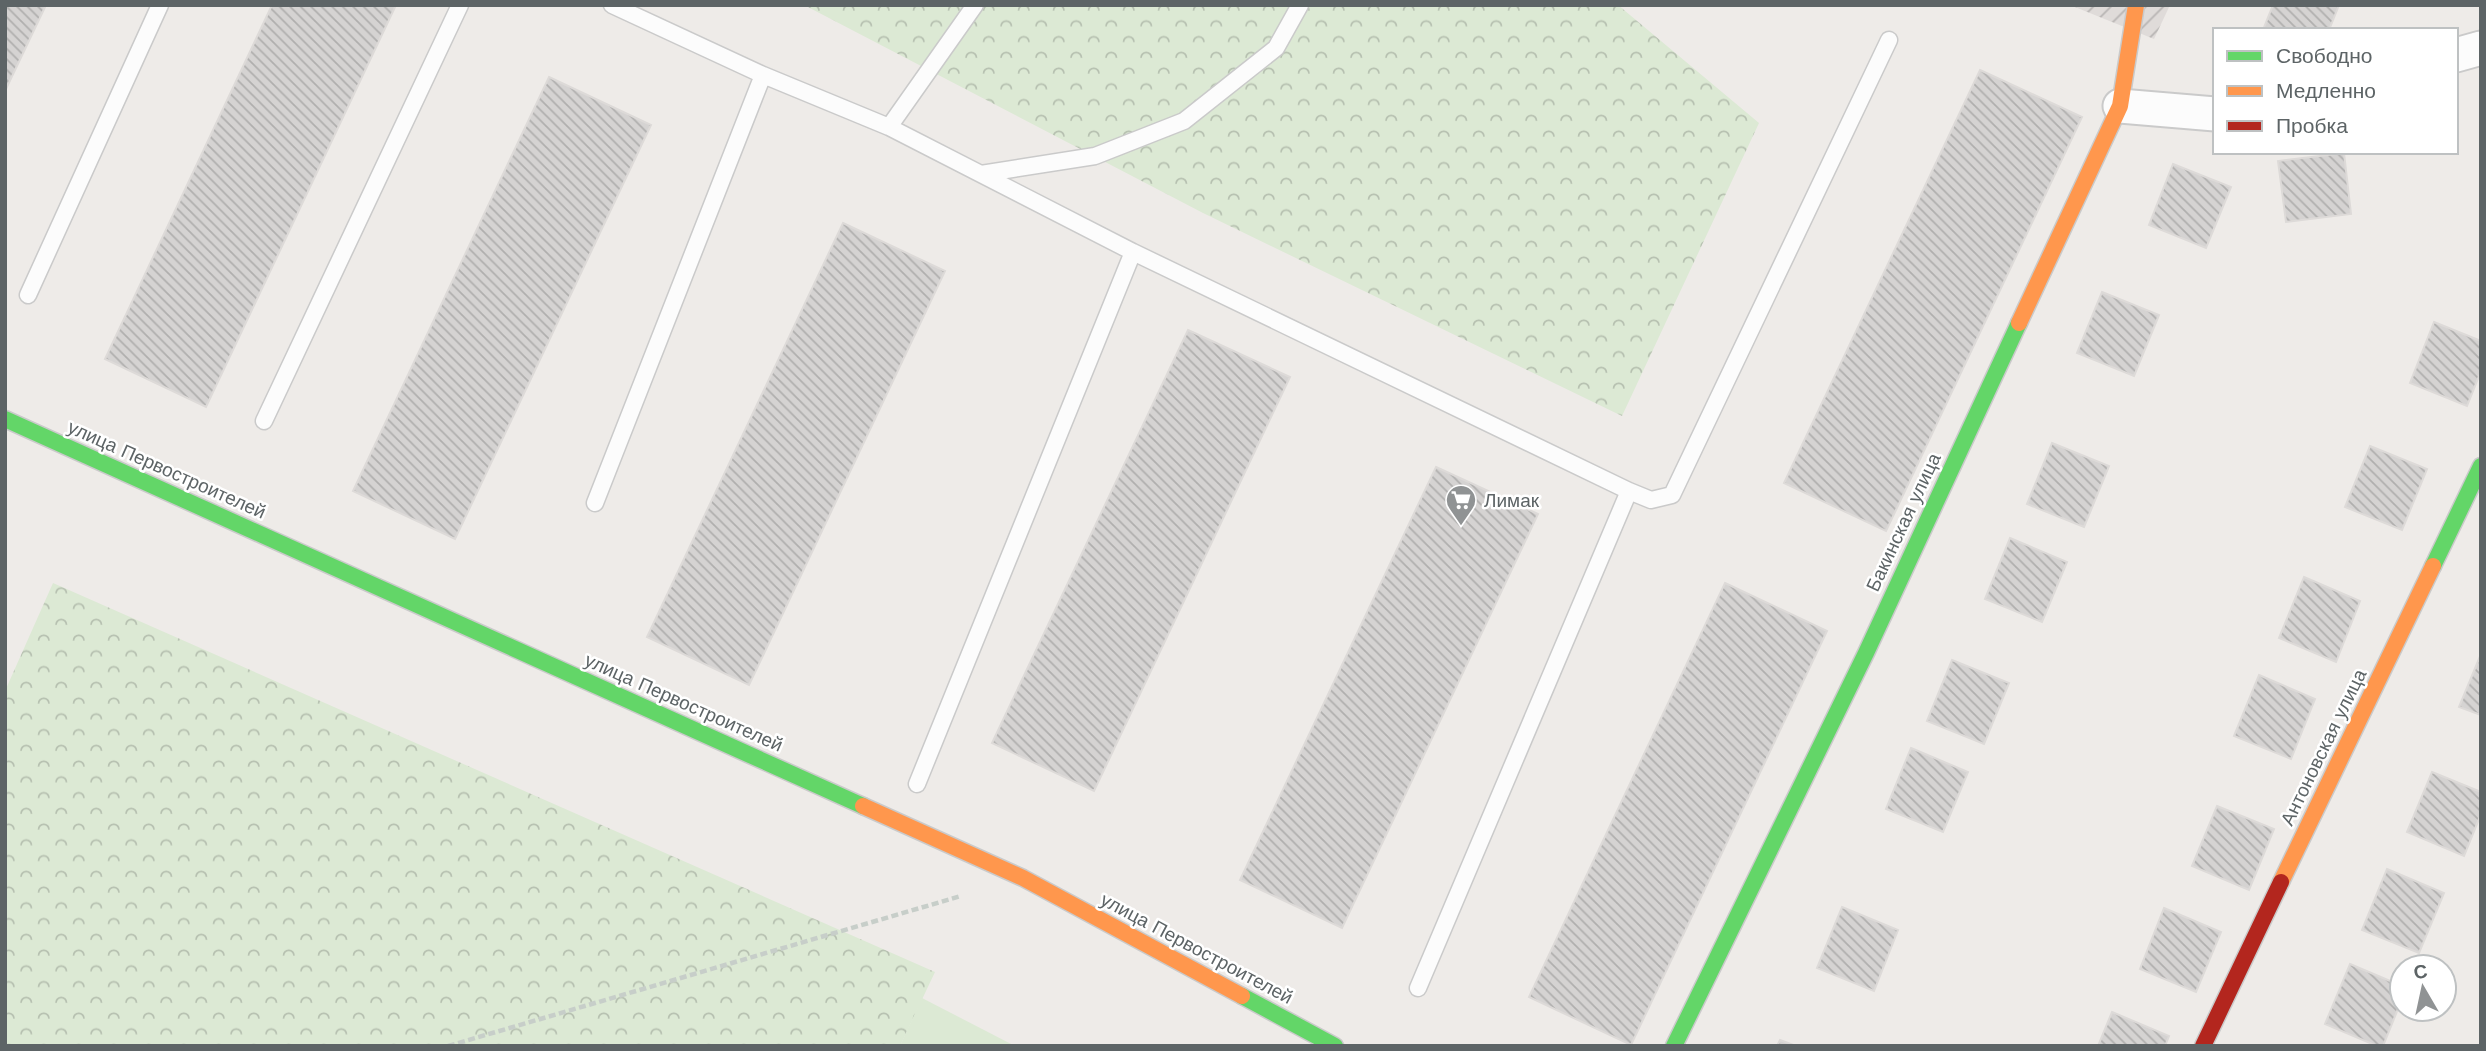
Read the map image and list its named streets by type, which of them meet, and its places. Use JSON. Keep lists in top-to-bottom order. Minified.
{"streets":{"street":["улица Первостроителей","Бакинская улица","Антоновская улица"]},"places":{"supermarket":["Лимак"]},"legend":["Свободно","Медленно","Пробка"],"north":"top"}
